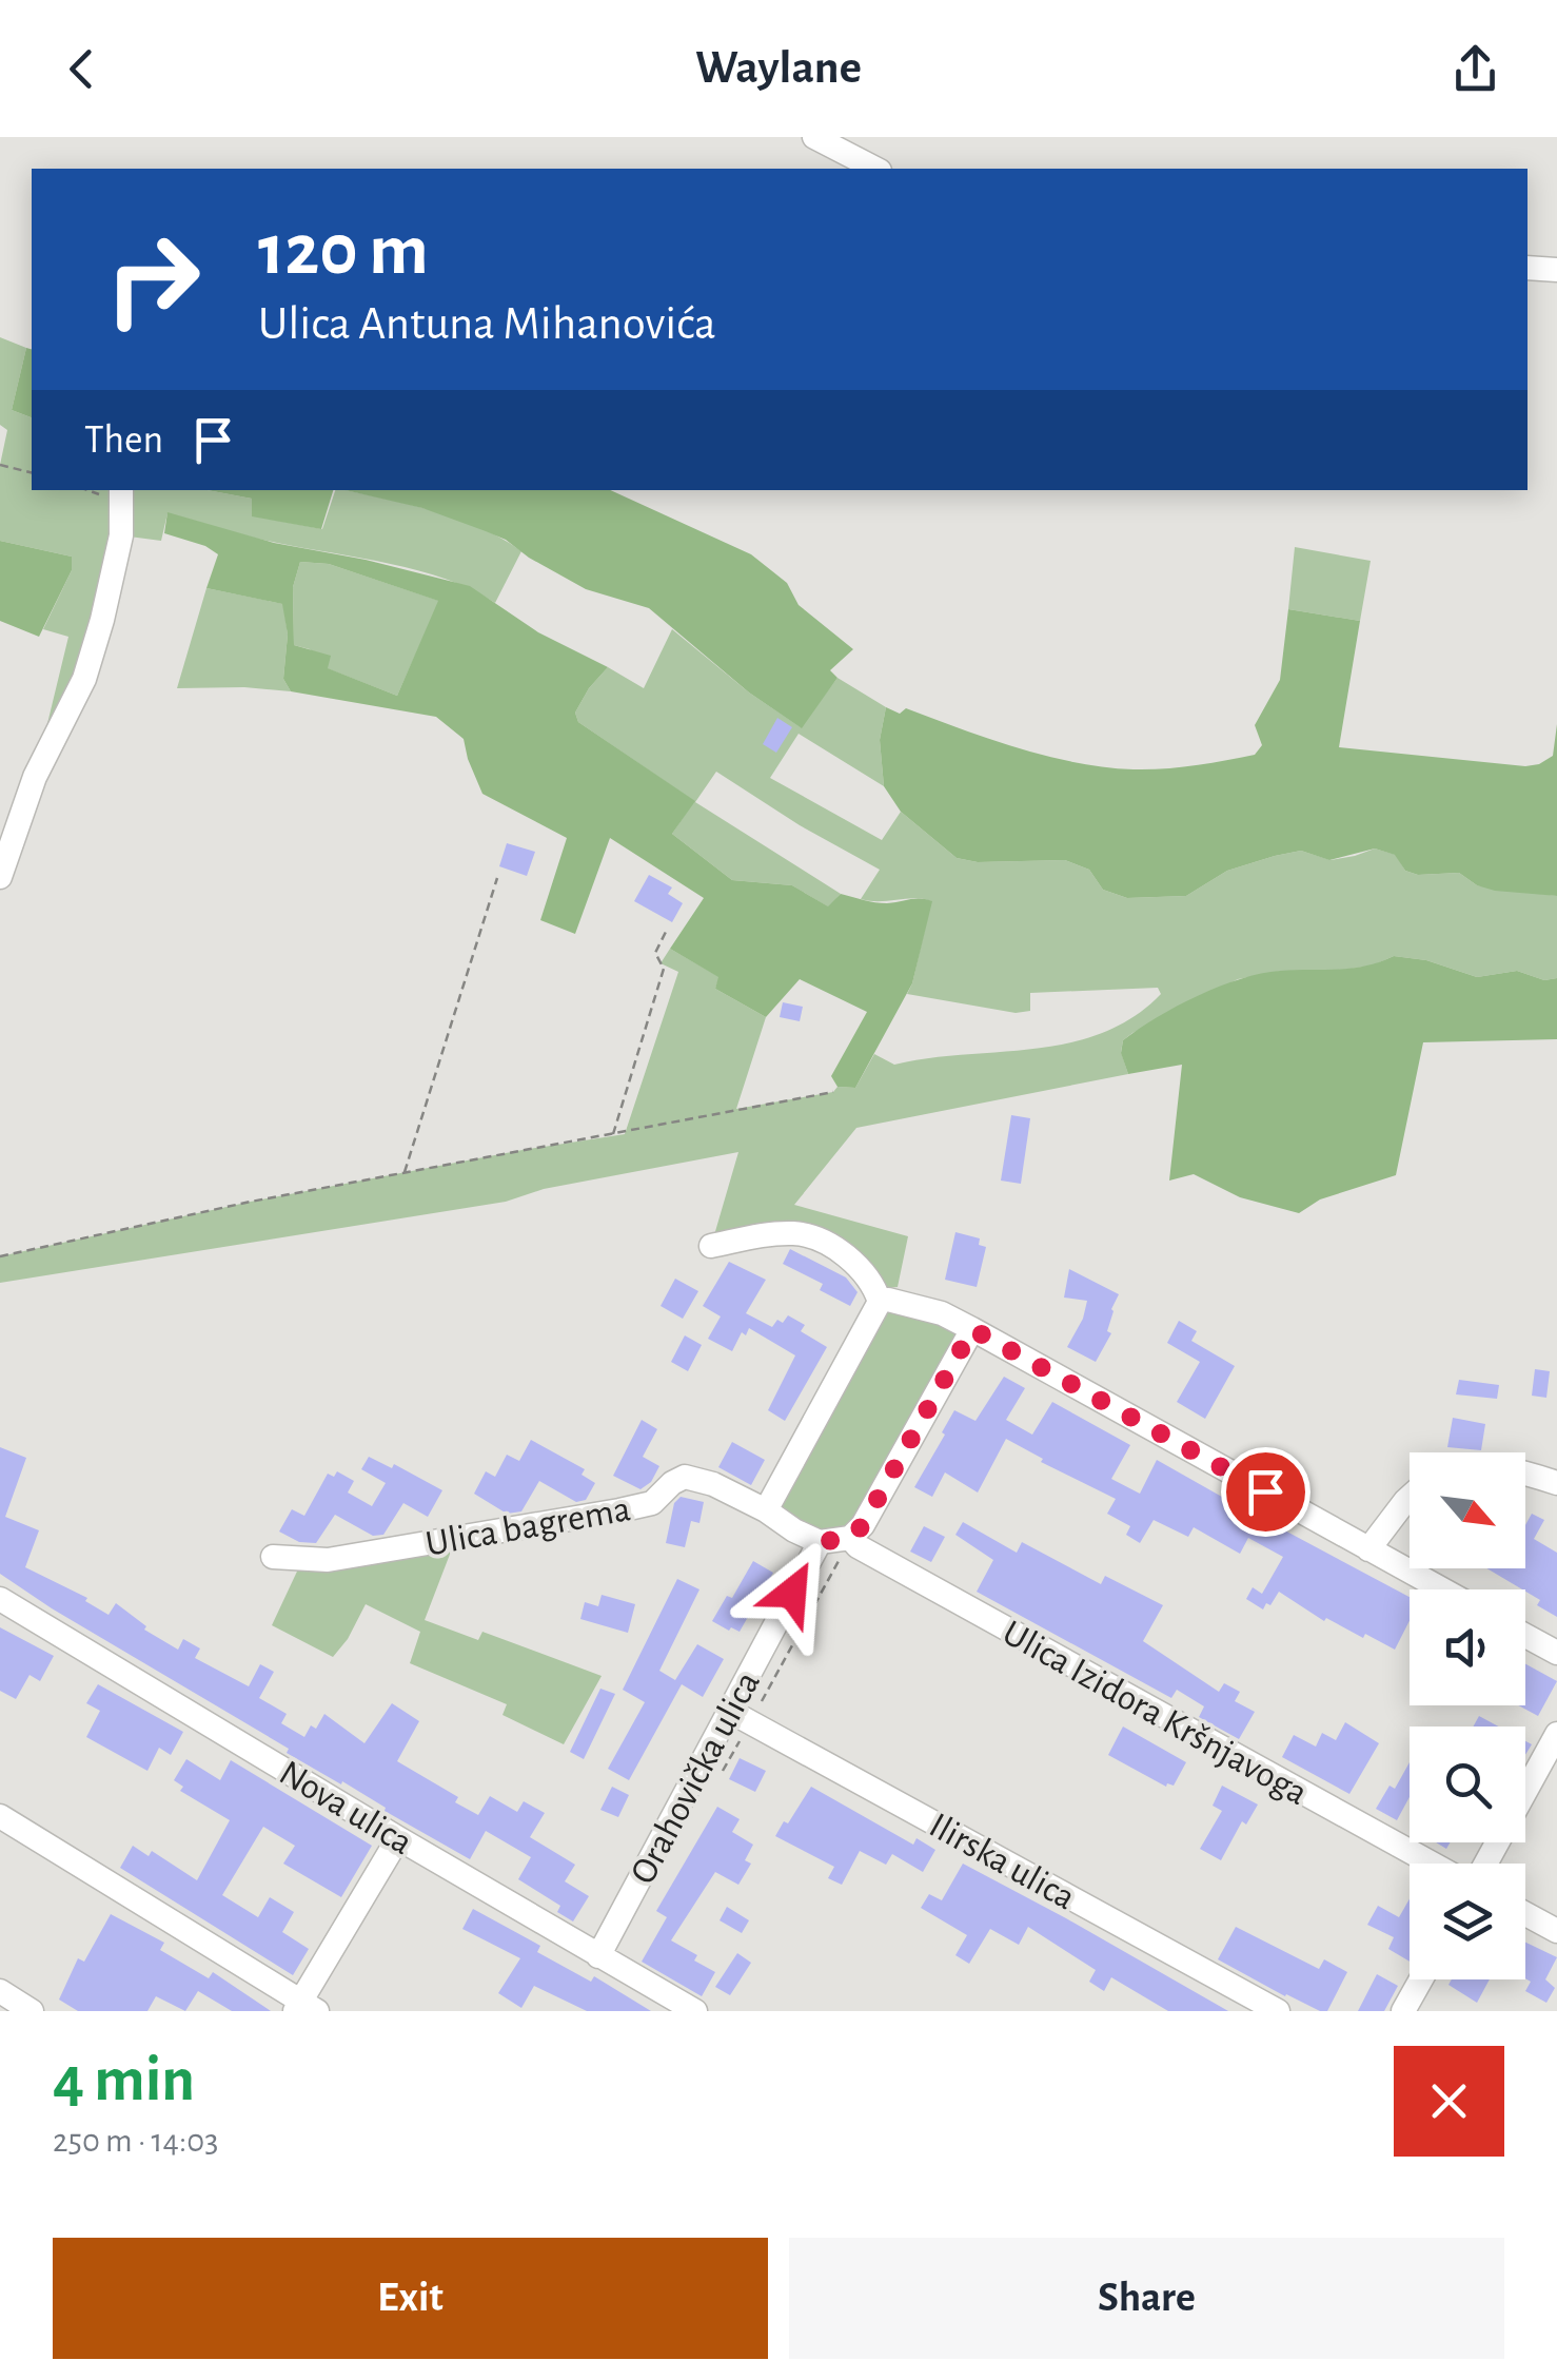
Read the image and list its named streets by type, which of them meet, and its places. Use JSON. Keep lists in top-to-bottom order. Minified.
{"streets":{"street":["Ulica bagrema","Ulica Izidora Kršnjavoga","Orahovička ulica","Nova ulica","Ilirska ulica"]},"crossings":[["Orahovička ulica","Nova ulica"],["Orahovička ulica","Ilirska ulica"]],"north":"bottom right","page":{"header":"Waylane","turn":["120 m","Ulica Antuna Mihanovića"],"then":"Then","heading":["4 min","250 m · 14:03"],"buttons":["Exit","Share"]}}
